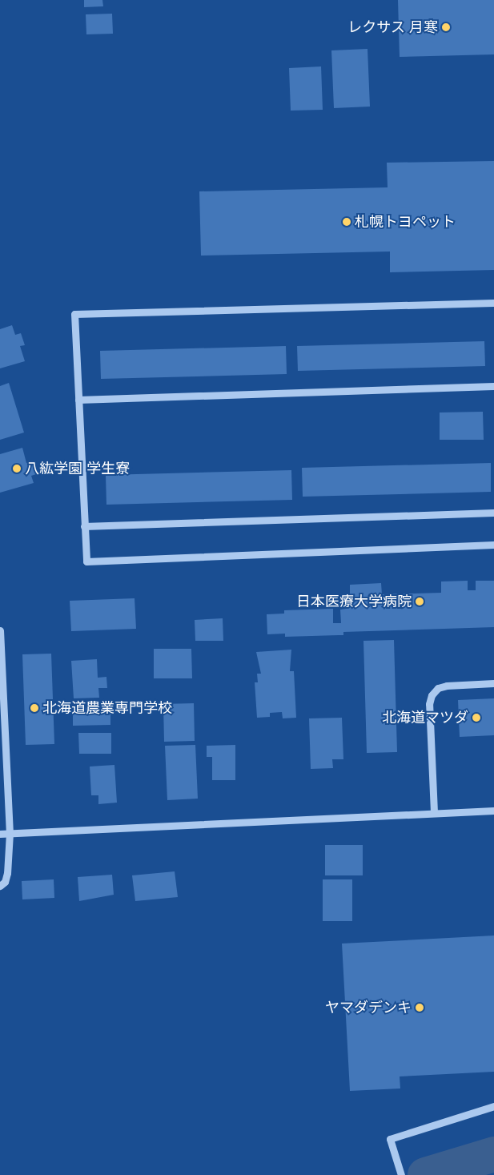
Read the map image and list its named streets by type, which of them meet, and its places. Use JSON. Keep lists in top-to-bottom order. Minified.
{"places":["レクサス 月寒","札幌トヨペット","八紘学園 学生寮","日本医療大学病院","北海道農業専門学校","北海道マツダ","ヤマダデンキ"]}
